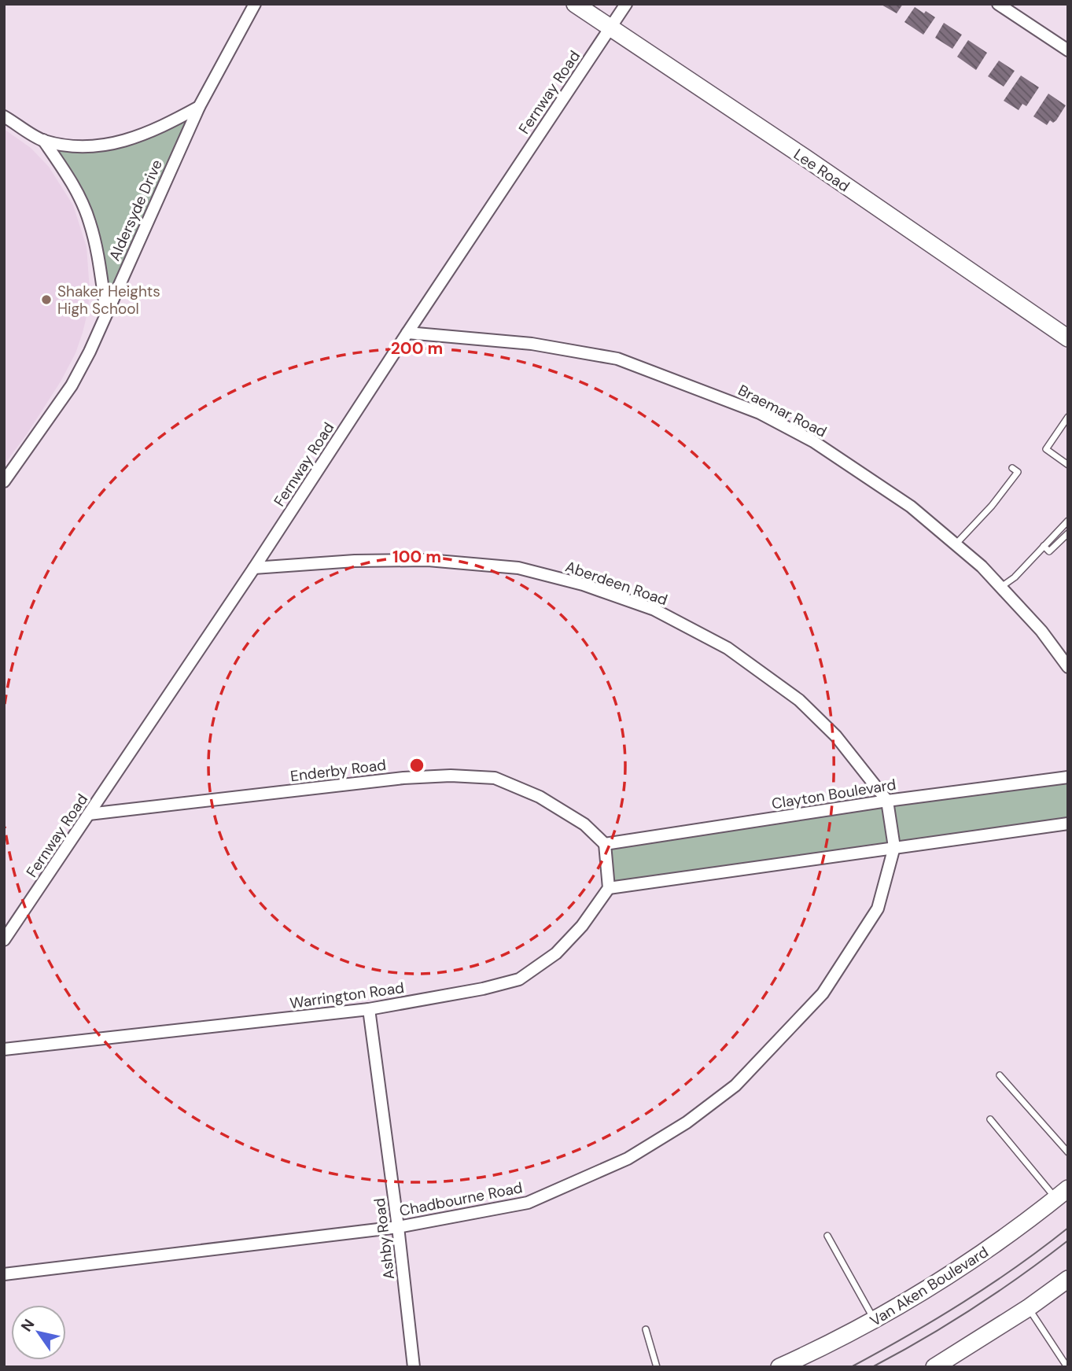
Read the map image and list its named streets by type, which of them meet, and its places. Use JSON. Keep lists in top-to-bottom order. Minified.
{"streets":{"main road":["Lee Road","Van Aken Boulevard"],"street":["Fernway Road","Aldersyde Drive","Braemar Road","Aberdeen Road","Enderby Road","Clayton Boulevard","Warrington Road","Chadbourne Road","Ashby Road"]},"crossings":[["Fernway Road","Lee Road"],["Fernway Road","Braemar Road"],["Fernway Road","Aberdeen Road"],["Fernway Road","Enderby Road"],["Aberdeen Road","Clayton Boulevard"],["Aberdeen Road","Chadbourne Road"],["Enderby Road","Clayton Boulevard"],["Warrington Road","Ashby Road"],["Chadbourne Road","Ashby Road"]],"places":["Shaker Heights High School"],"north":"top left","rings":["200 m","100 m"]}
